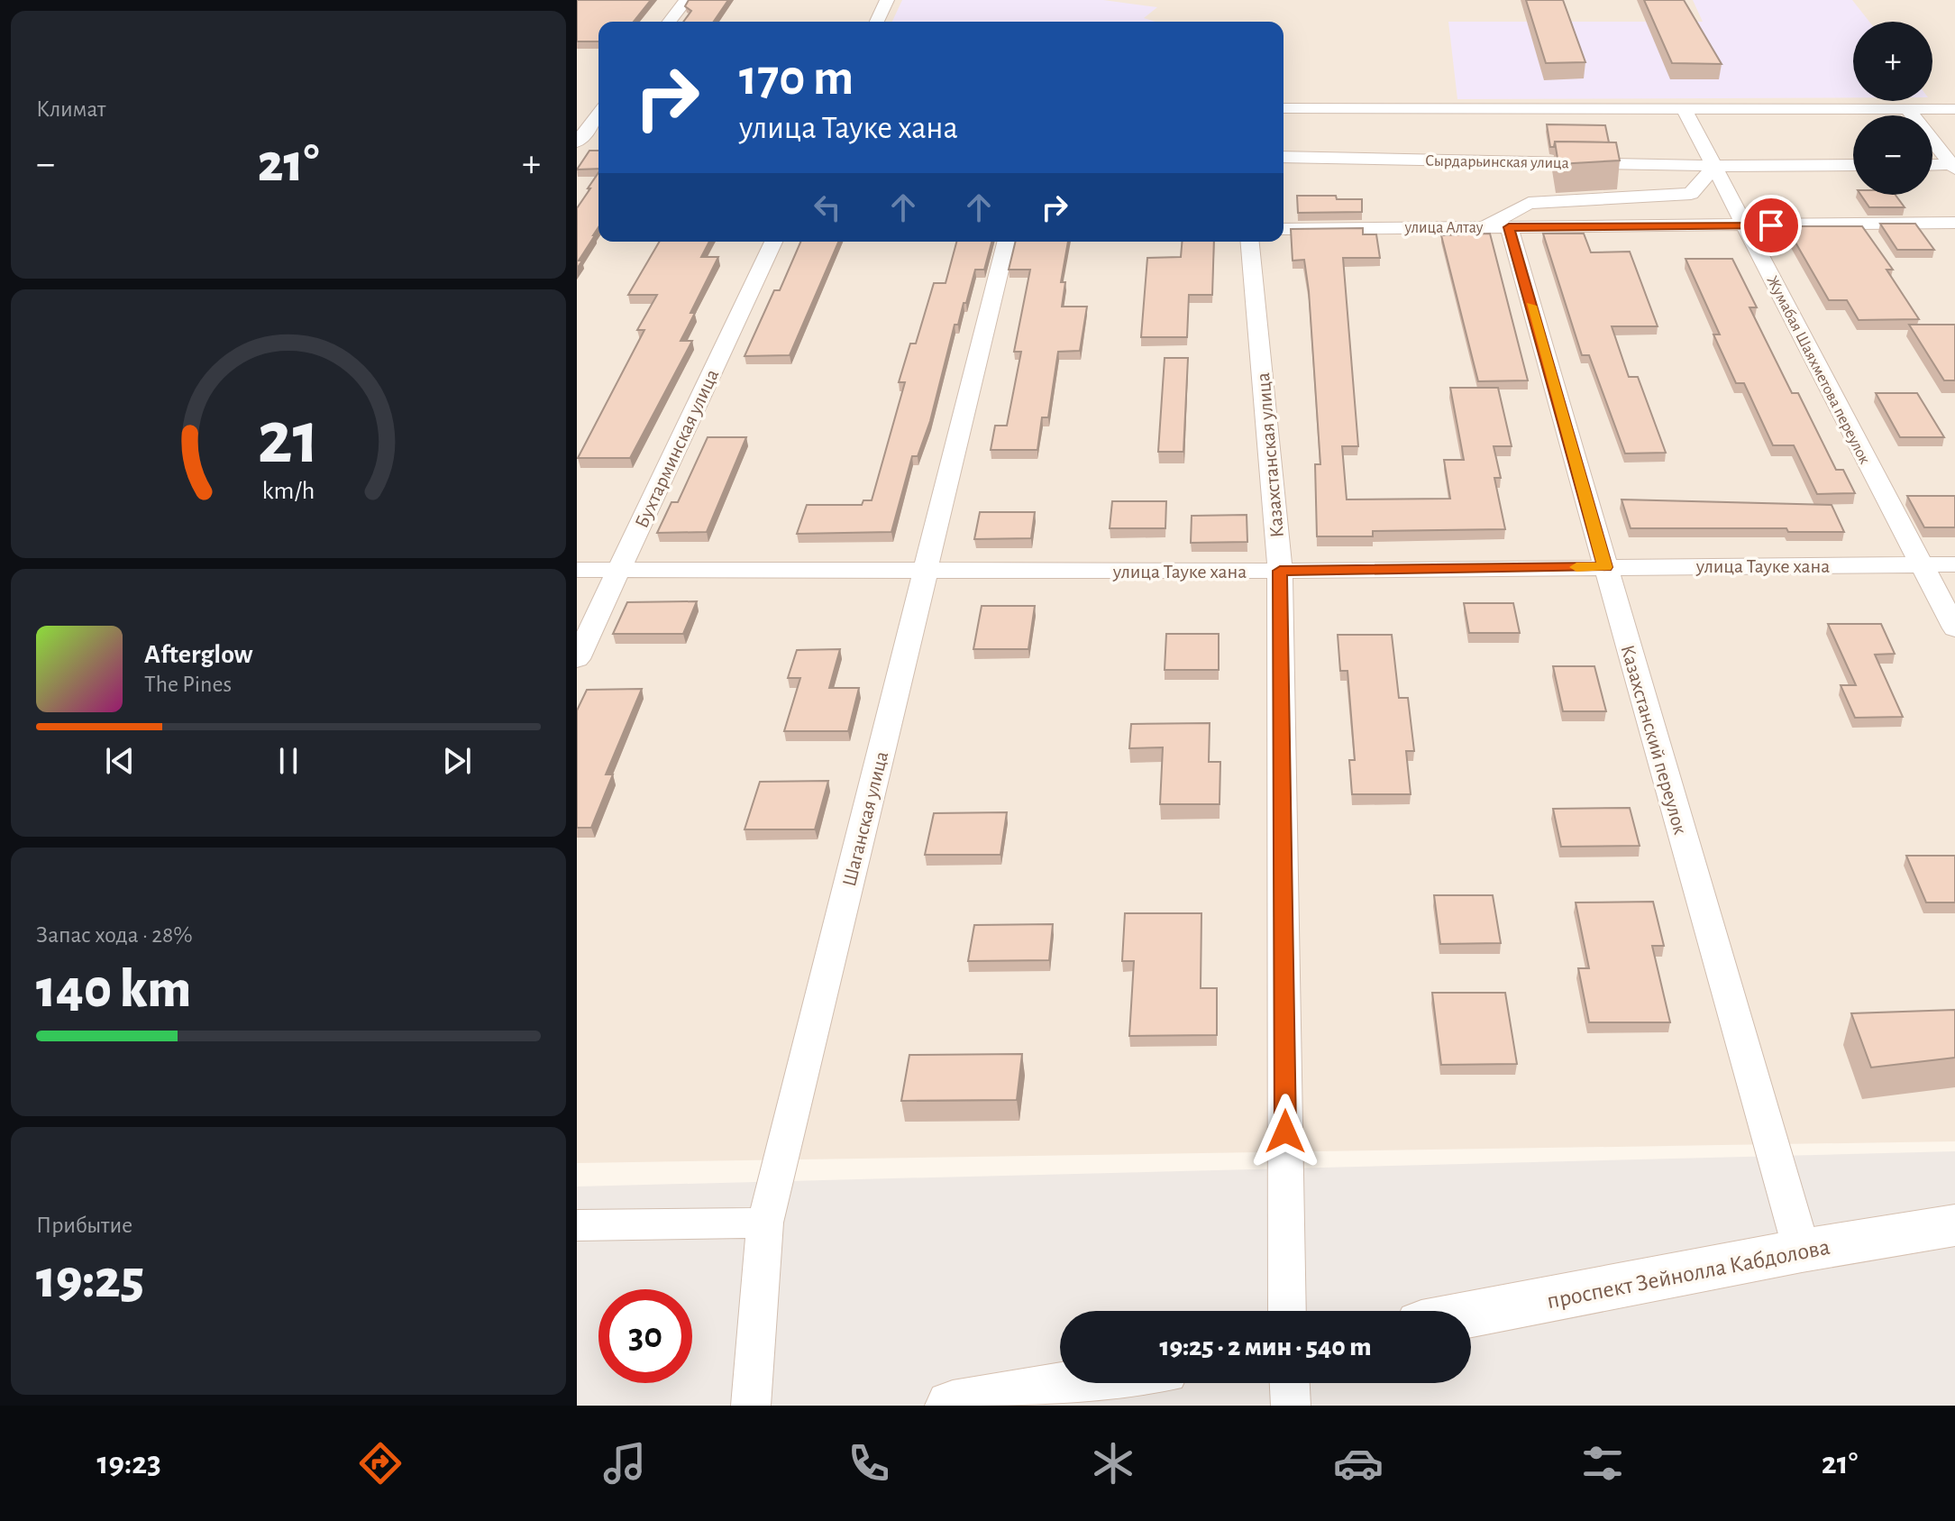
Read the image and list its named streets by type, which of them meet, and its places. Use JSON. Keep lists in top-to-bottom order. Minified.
{"streets":{"main road":["проспект Зейнолла Кабдолова"],"street":["Сырдарьинская улица","улица Алтау","Жумабая Шаяхметова переулок","Бухтарминская улица","Казахстанская улица","улица Тауке хана","Казахстанский переулок","Шаганская улица"]},"crossings":[["Сырдарьинская улица","Жумабая Шаяхметова переулок"],["улица Алтау","Жумабая Шаяхметова переулок"],["улица Алтау","Казахстанский переулок"],["Жумабая Шаяхметова переулок","улица Тауке хана"],["Бухтарминская улица","улица Тауке хана"],["Казахстанская улица","улица Тауке хана"],["улица Тауке хана","Казахстанский переулок"],["улица Тауке хана","Шаганская улица"],["Казахстанский переулок","проспект Зейнолла Кабдолова"]],"page":{"tile":["Климат",["Запас хода · 28%","140 km"],["Прибытие","19:25"]],"map_buttons":["+","−"],"turn":["170 m","улица Тауке хана"],"heat":["−","21°","+"],"song":["Afterglow","The Pines"],"limit":"30","trip":"19:25 · 2 мин · 540 m","tabs":["19:23","21°"],"gauge":["21","km/h"]}}
